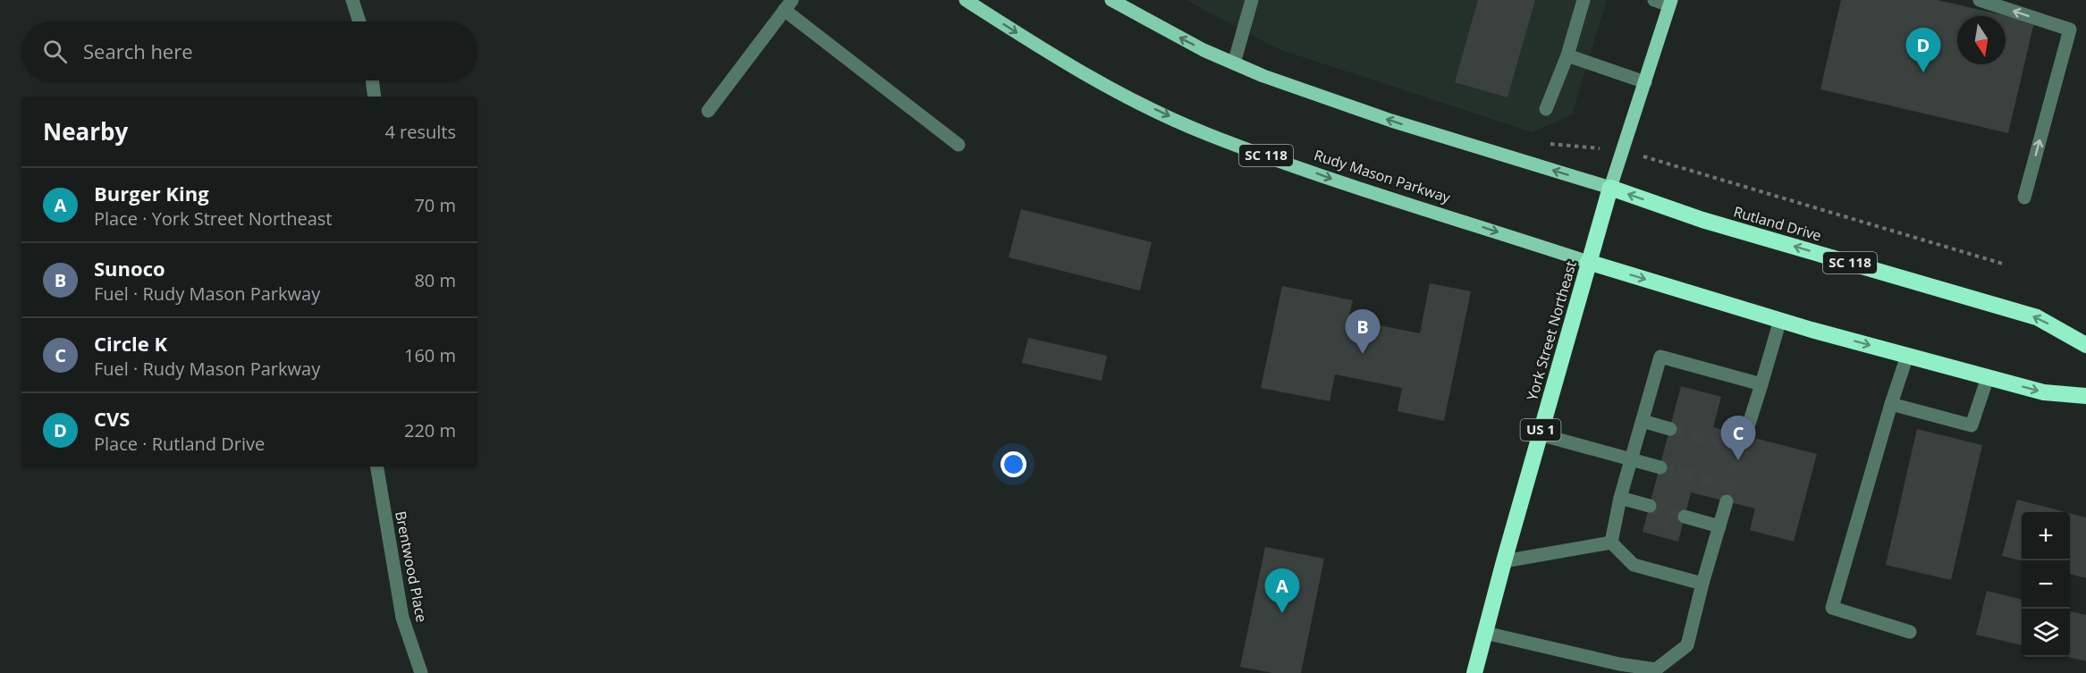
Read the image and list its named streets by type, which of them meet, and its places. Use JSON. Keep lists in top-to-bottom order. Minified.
{"streets":{"highway":["SC 118","Rudy Mason Parkway","Rutland Drive","York Street Northeast","US 1"],"street":["Brentwood Place"]},"crossings":[["SC 118","Rudy Mason Parkway"],["SC 118","Rutland Drive"],["SC 118","York Street Northeast"],["Rudy Mason Parkway","York Street Northeast"],["Rutland Drive","York Street Northeast"]],"north":"bottom","page":{"search":"Search here","pins":["D","B","C","A"],"heading":["Nearby","4 results"],"list":[{"mark":"A","name":"Burger King","note":"Place · York Street Northeast","value":"70 m"},{"mark":"B","name":"Sunoco","note":"Fuel · Rudy Mason Parkway","value":"80 m"},{"mark":"C","name":"Circle K","note":"Fuel · Rudy Mason Parkway","value":"160 m"},{"mark":"D","name":"CVS","note":"Place · Rutland Drive","value":"220 m"}],"map_buttons":["+","−"]}}
